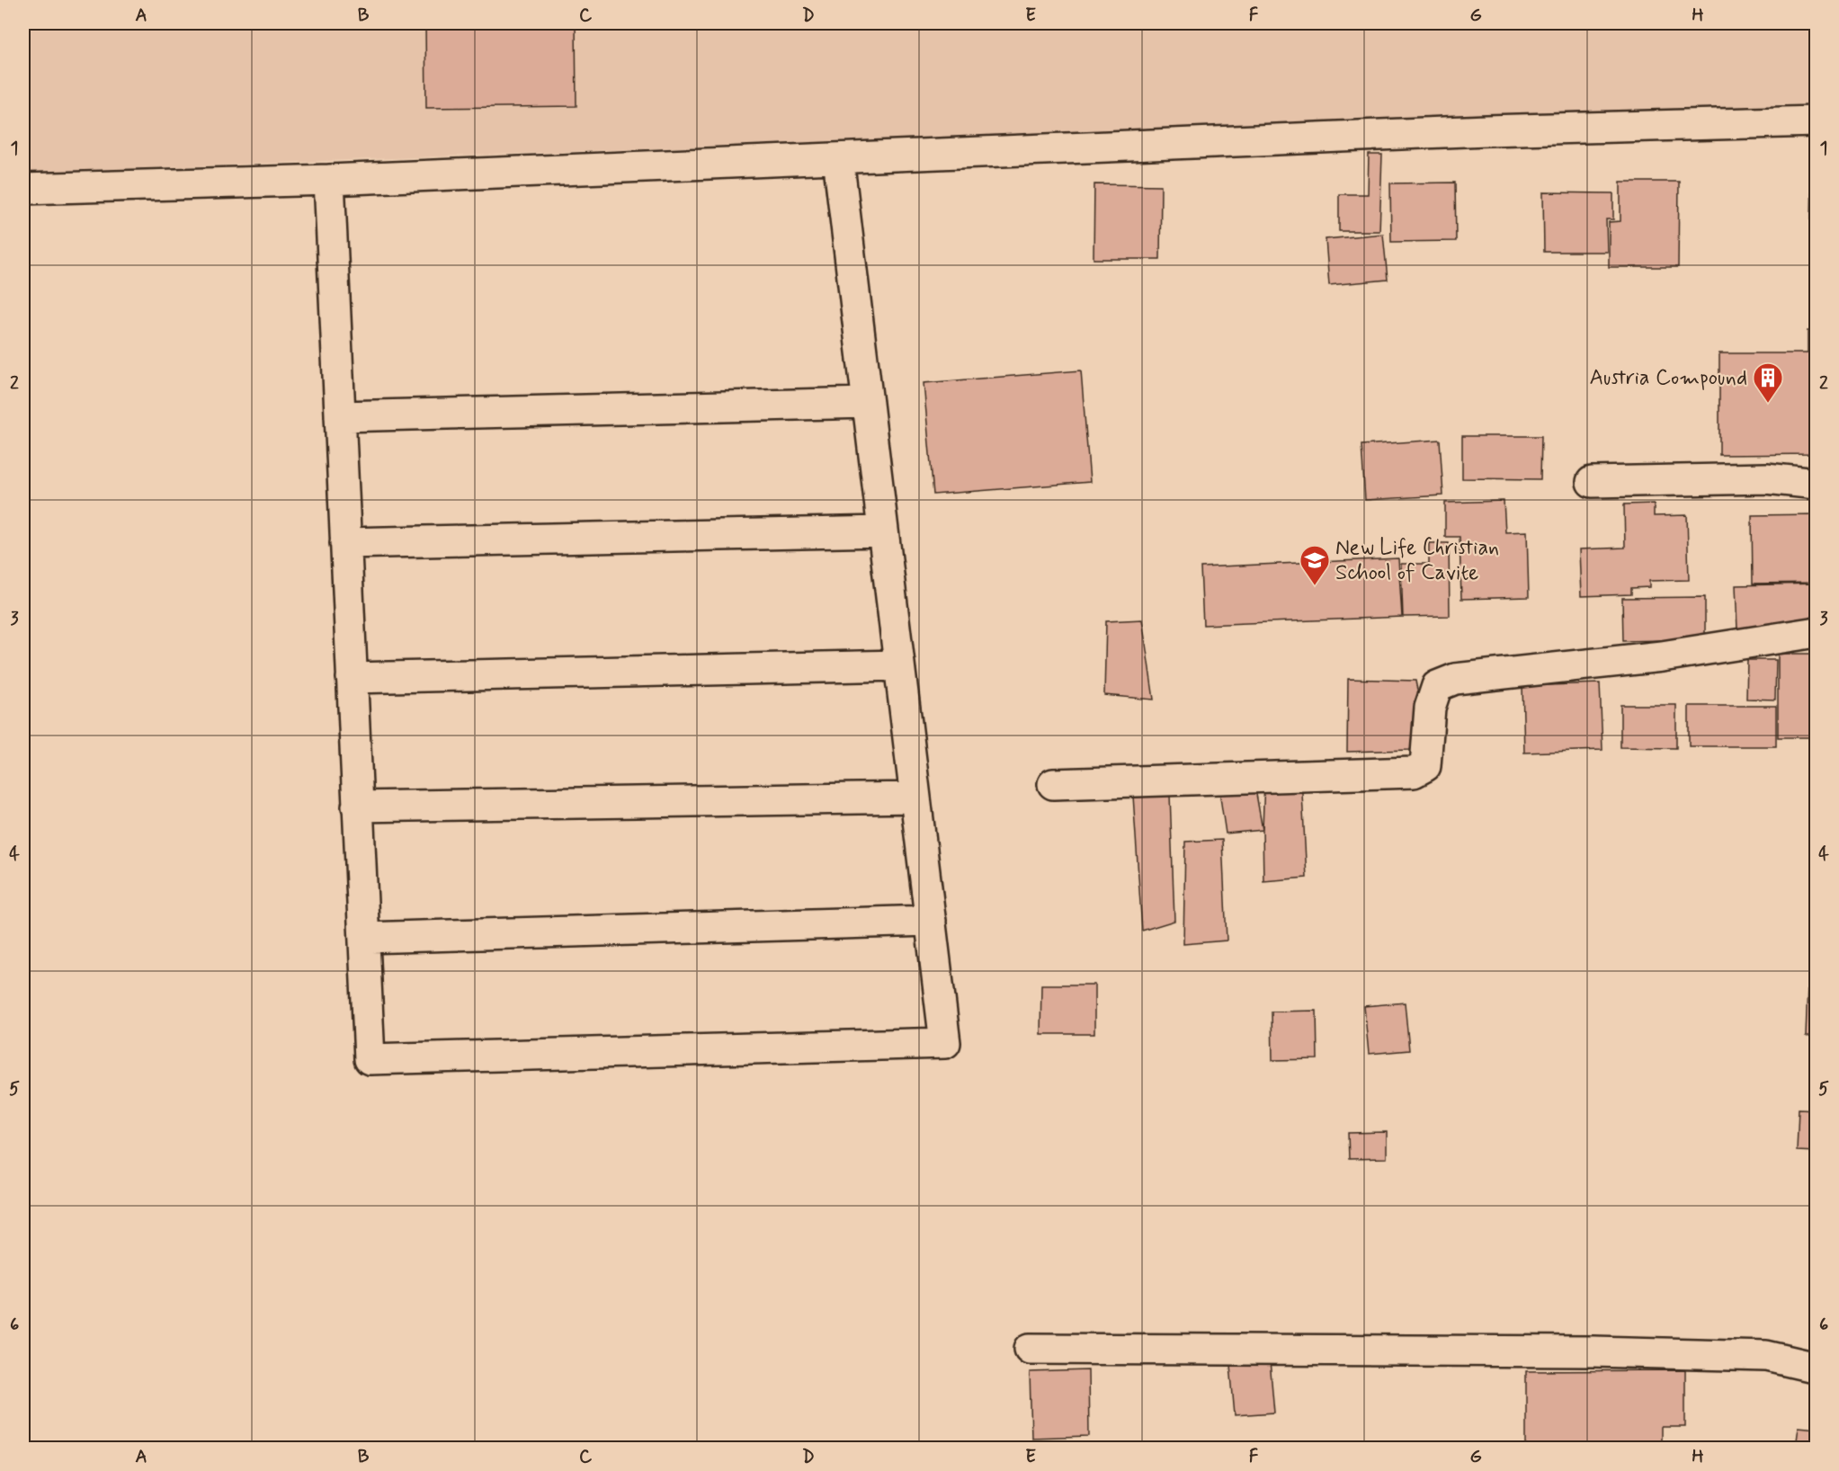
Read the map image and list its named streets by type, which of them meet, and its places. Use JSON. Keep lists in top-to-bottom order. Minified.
{"places":{"building":["Austria Compound"],"school or university":["New Life Christian School of Cavite"]},"grid":{"columns":["A","B","C","D","E","F","G","H"],"rows":["1","2","3","4","5","6"]}}
